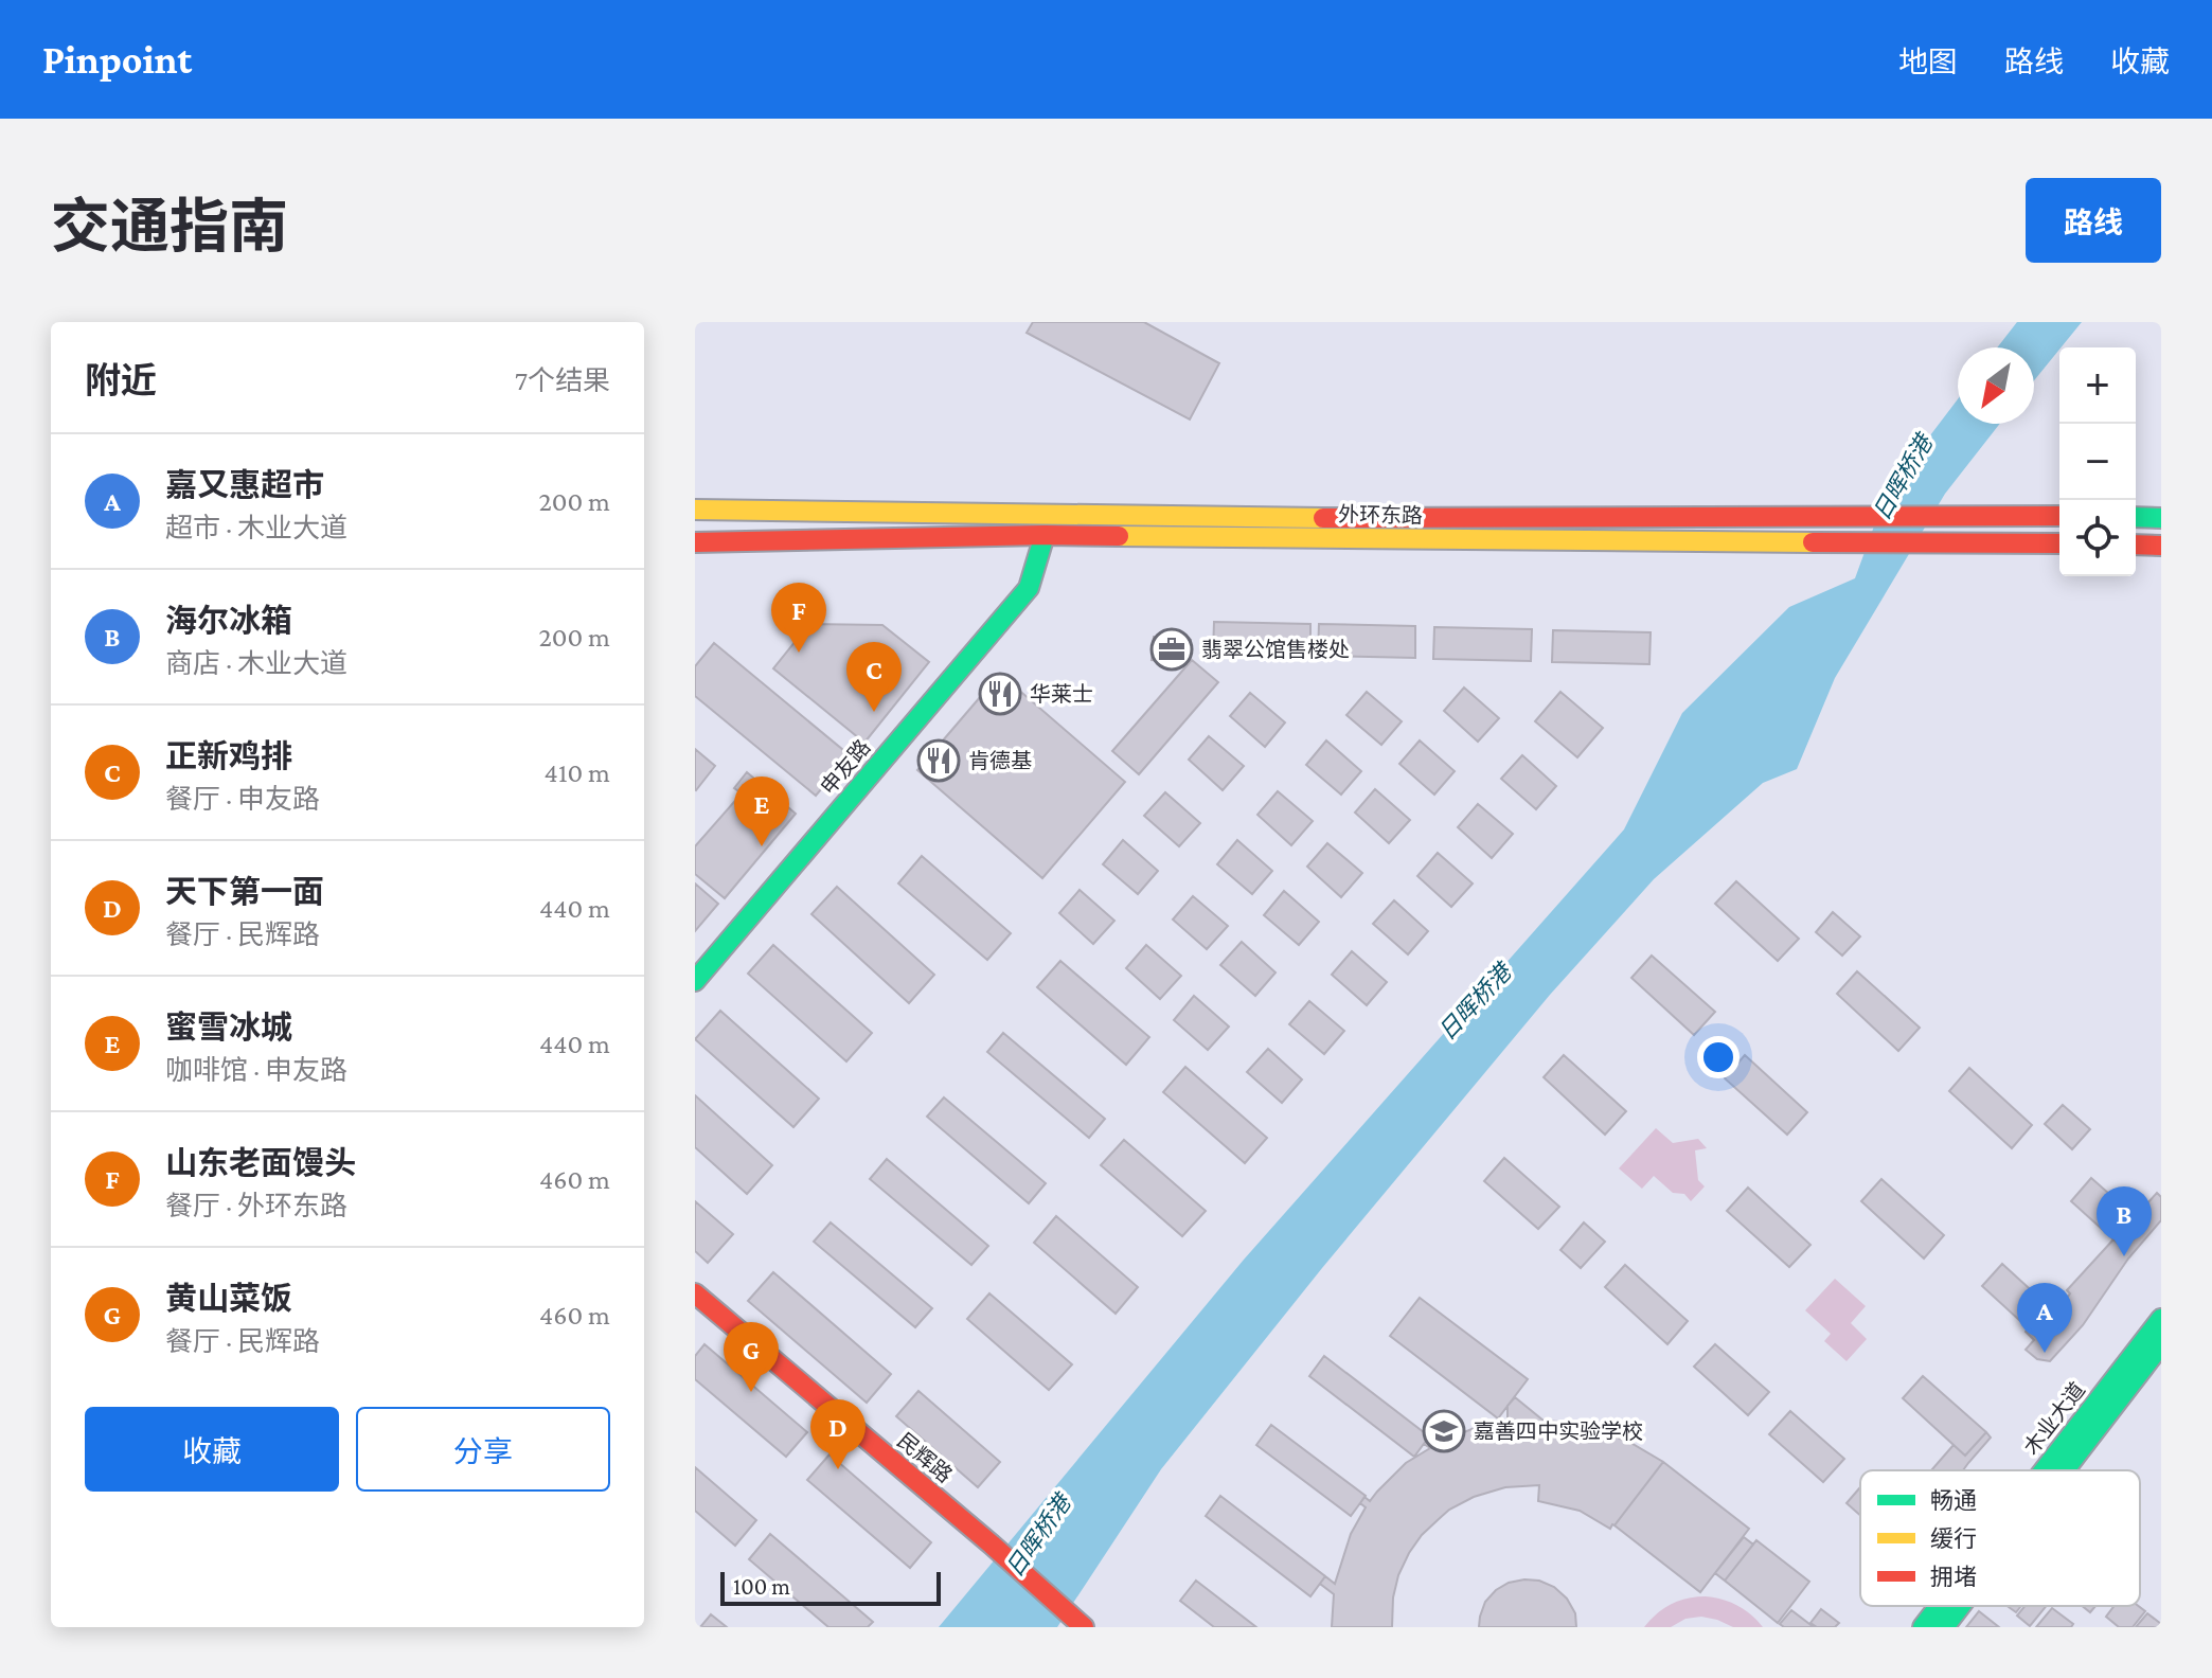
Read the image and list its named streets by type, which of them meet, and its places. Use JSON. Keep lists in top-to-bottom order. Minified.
{"streets":{"main road":["外环东路","申友路","木业大道","民辉路"]},"crossings":[["外环东路","申友路"]],"water":["日晖桥港"],"places":{"office":["翡翠公馆售楼处"],"restaurant":["华莱士","肯德基"],"school or university":["嘉善四中实验学校"]},"legend":["畅通","缓行","拥堵"],"scale_bar":"100 m","north":"bottom left","page":{"header":"Pinpoint","nav":["地图","路线","收藏"],"title":"交通指南","buttons":["路线",["收藏","分享"]],"heading":["附近","7个结果"],"map_buttons":["+","−"],"list":[{"mark":"A","name":"嘉又惠超市","note":"超市 · 木业大道","value":"200 m"},{"mark":"B","name":"海尔冰箱","note":"商店 · 木业大道","value":"200 m"},{"mark":"C","name":"正新鸡排","note":"餐厅 · 申友路","value":"410 m"},{"mark":"D","name":"天下第一面","note":"餐厅 · 民辉路","value":"440 m"},{"mark":"E","name":"蜜雪冰城","note":"咖啡馆 · 申友路","value":"440 m"},{"mark":"F","name":"山东老面馒头","note":"餐厅 · 外环东路","value":"460 m"},{"mark":"G","name":"黄山菜饭","note":"餐厅 · 民辉路","value":"460 m"}],"pins":["F","C","E","B","A","G","D"],"scale":"100 m"}}
